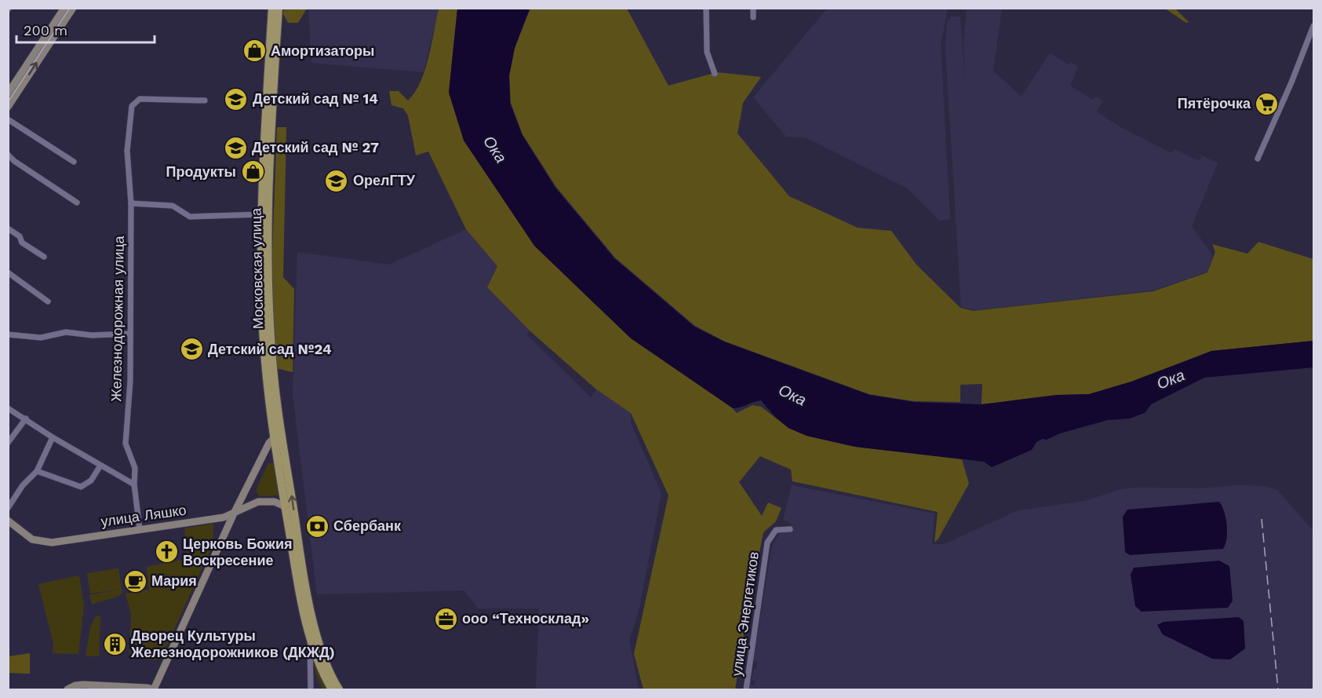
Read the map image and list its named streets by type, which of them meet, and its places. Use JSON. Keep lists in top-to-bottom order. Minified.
{"streets":{"main road":["Московская улица"],"street":["Железнодорожная улица","улица Ляшко","улица Энергетиков"]},"crossings":[["Московская улица","улица Ляшко"],["Железнодорожная улица","улица Ляшко"]],"water":["Ока"],"places":{"shop":["Амортизаторы","Продукты"],"school or university":["Детский сад № 14","Детский сад № 27","ОрелГТУ","Детский сад №24"],"supermarket":["Пятёрочка"],"bank":["Сбербанк"],"church":["Церковь Божия Воскресение"],"cafe":["Мария"],"office":["ооо “Техносклад»"],"building":["Дворец Культуры Железнодорожников (ДКЖД)"]},"scale_bar":"200 m"}
